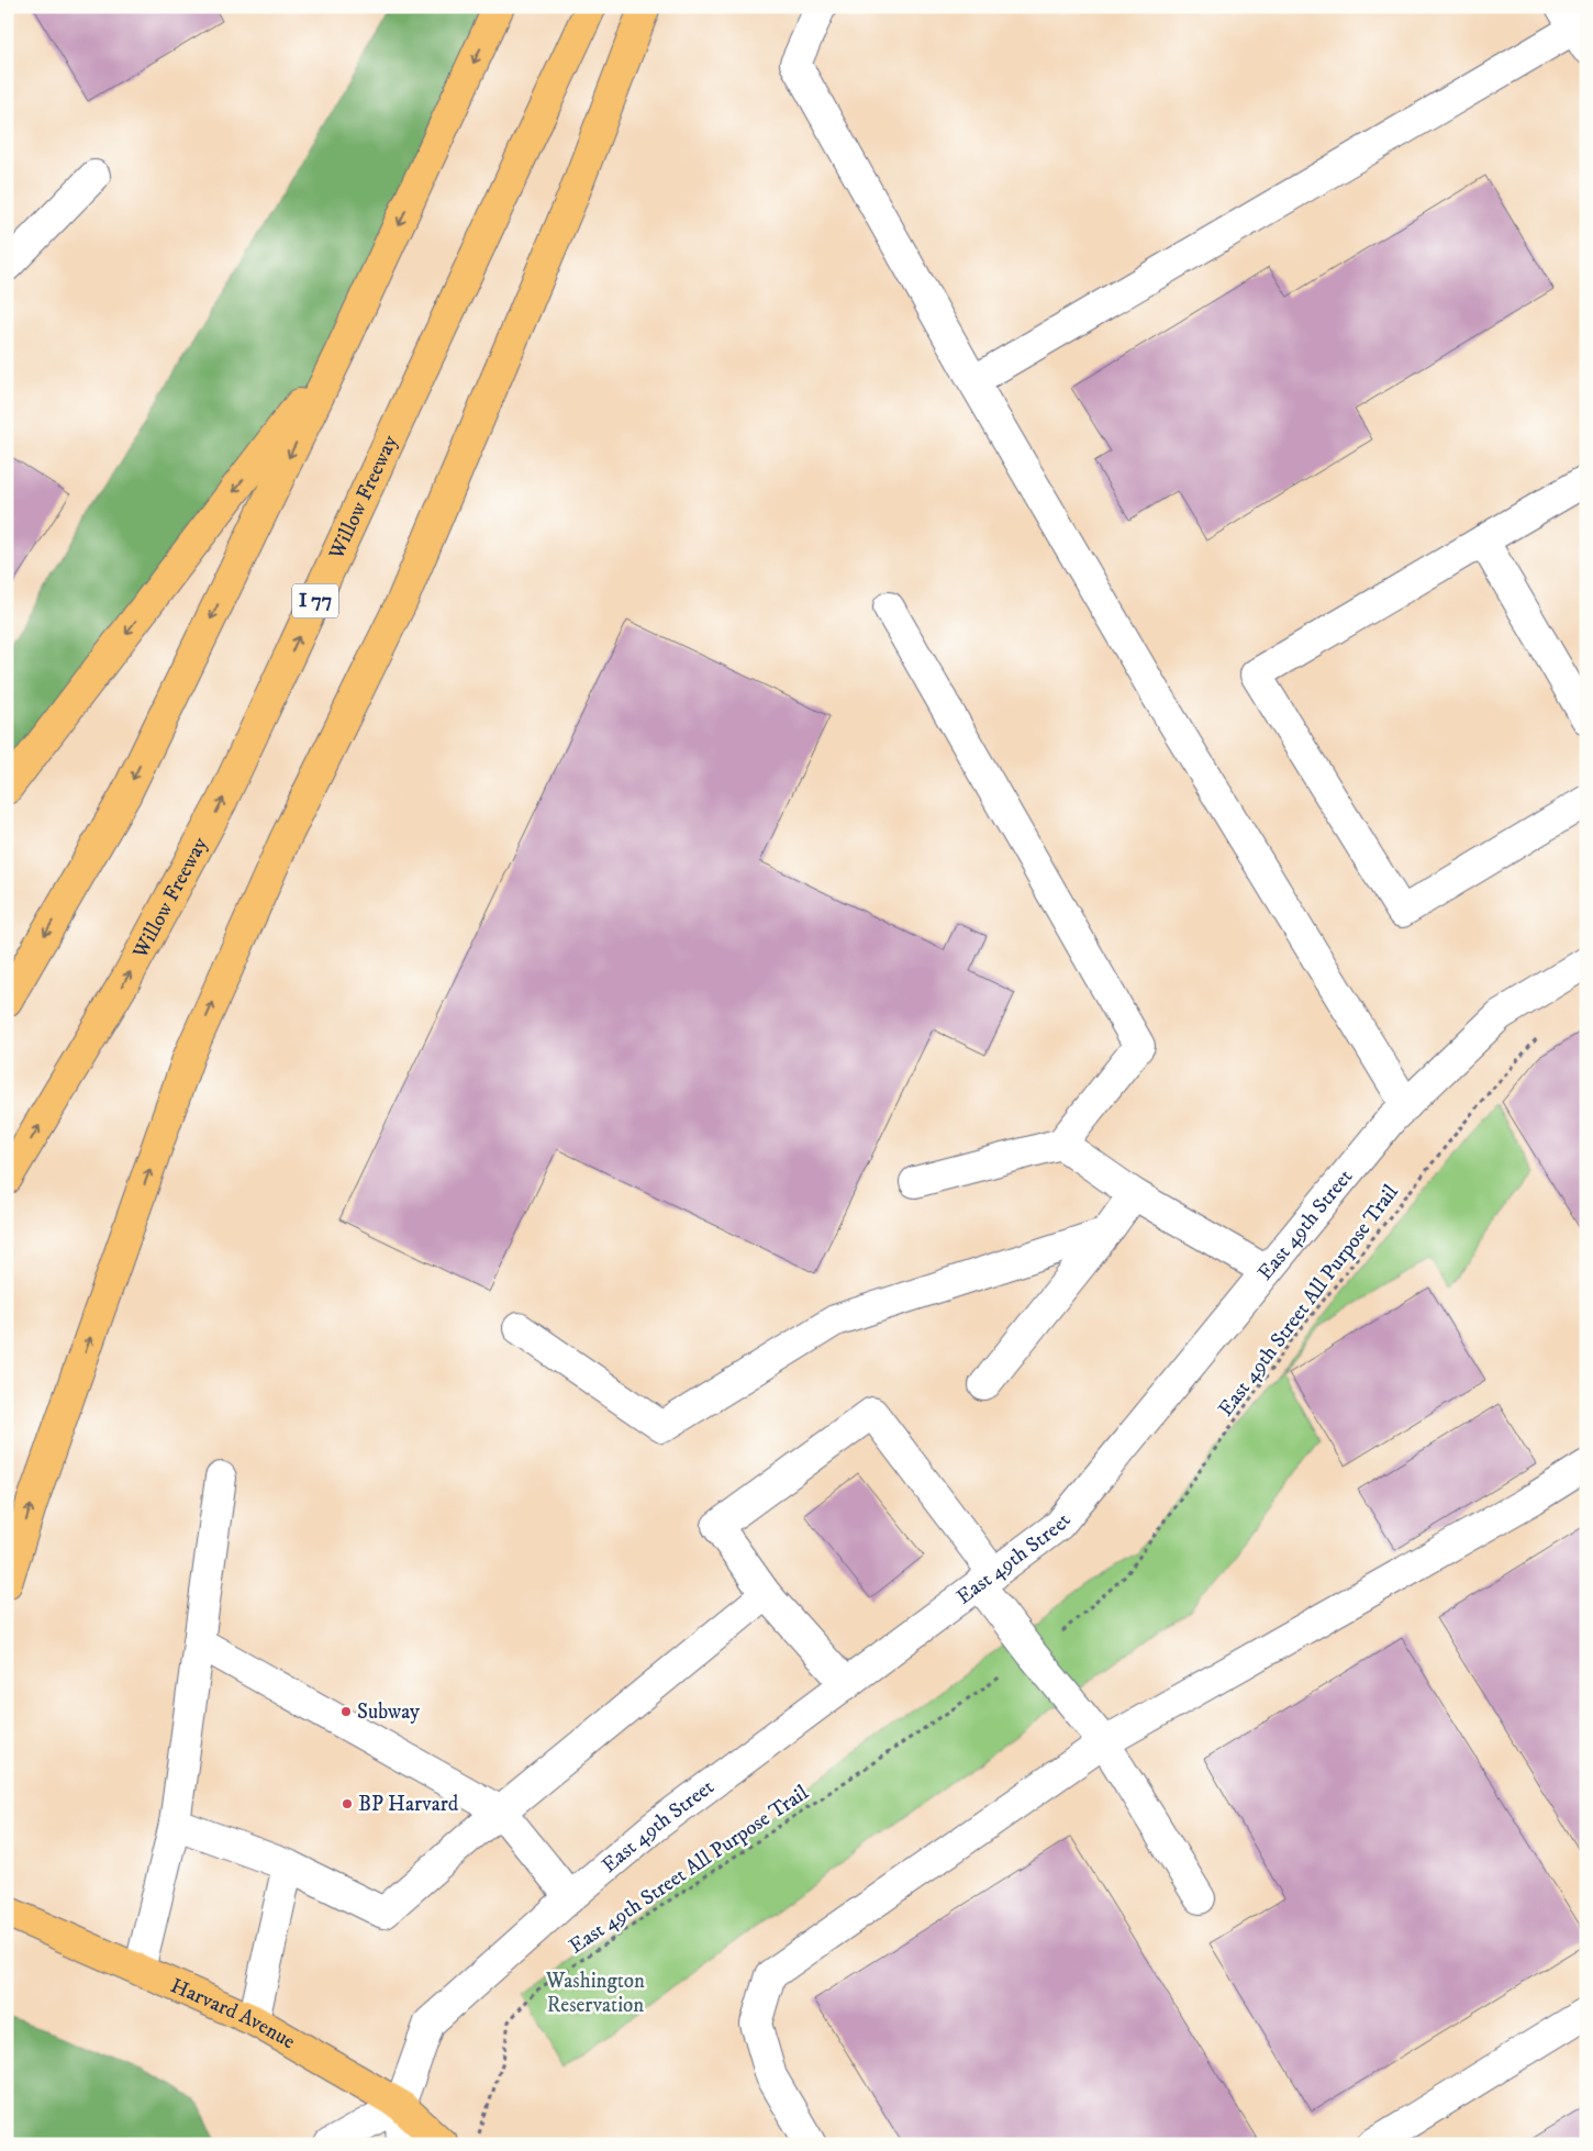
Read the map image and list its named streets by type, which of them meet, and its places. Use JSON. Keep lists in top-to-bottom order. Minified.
{"streets":{"main road":["Willow Freeway","I 77","Harvard Avenue"],"street":["East 49th Street"],"path":["East 49th Street All Purpose Trail"]},"crossings":[["East 49th Street","Harvard Avenue"]],"parks":["Washington Reservation"],"places":["Subway","BP Harvard"]}
